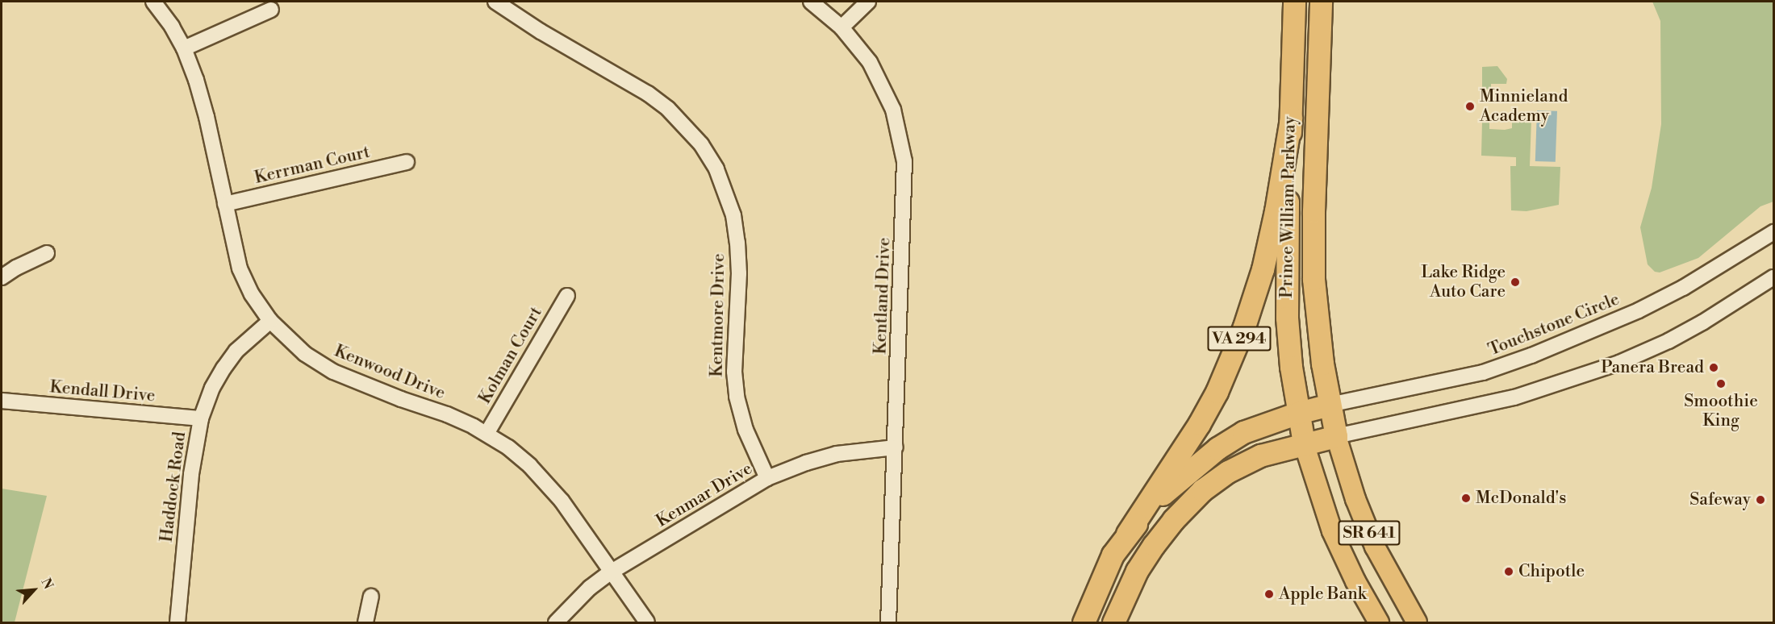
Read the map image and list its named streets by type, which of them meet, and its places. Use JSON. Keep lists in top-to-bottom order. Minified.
{"streets":{"highway":["Prince William Parkway","VA 294"],"main road":["SR 641"],"street":["Kerrman Court","Kentland Drive","Kentmore Drive","Touchstone Circle","Kolman Court","Kenwood Drive","Kendall Drive","Haddock Road","Kenmar Drive"]},"crossings":[["Kerrman Court","Kenwood Drive"],["Prince William Parkway","Touchstone Circle"],["Prince William Parkway","VA 294"],["Prince William Parkway","SR 641"],["Kentland Drive","Kenmar Drive"],["Kentmore Drive","Kenmar Drive"],["Kolman Court","Kenwood Drive"],["Kenwood Drive","Haddock Road"],["Kenwood Drive","Kenmar Drive"],["Kendall Drive","Haddock Road"]],"places":["Minnieland Academy","Lake Ridge Auto Care","Panera Bread","Smoothie King","McDonald's","Safeway","Chipotle","Apple Bank"],"north":"top right"}
